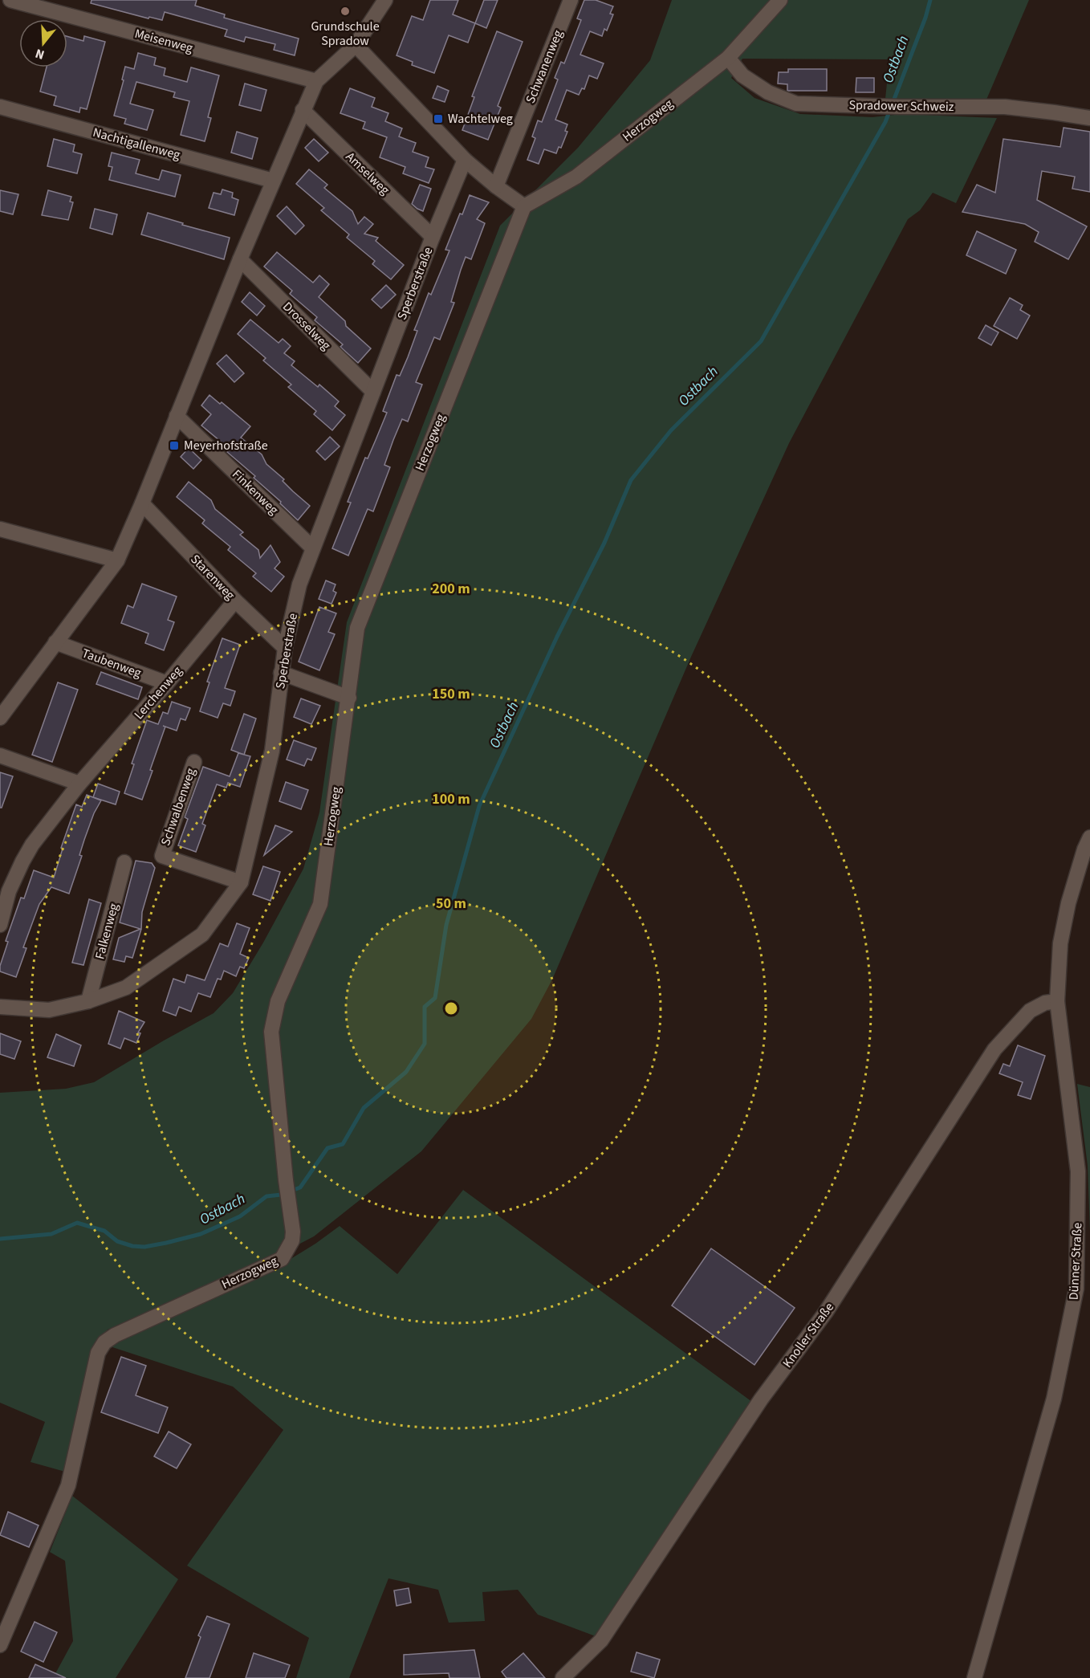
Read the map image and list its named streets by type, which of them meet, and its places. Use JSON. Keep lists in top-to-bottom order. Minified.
{"streets":{"street":["Meisenweg","Schwanenweg","Spradower Schweiz","Herzogweg","Nachtigallenweg","Amselweg","Sperberstraße","Drosselweg","Finkenweg","Starenweg","Taubenweg","Lerchenweg","Schwalbenweg","Falkenweg","Dünner Straße","Knoller Straße"]},"crossings":[["Spradower Schweiz","Herzogweg"],["Amselweg","Sperberstraße"],["Sperberstraße","Drosselweg"],["Sperberstraße","Finkenweg"],["Sperberstraße","Starenweg"],["Sperberstraße","Schwalbenweg"],["Sperberstraße","Falkenweg"],["Starenweg","Lerchenweg"],["Taubenweg","Lerchenweg"],["Dünner Straße","Knoller Straße"]],"water":["Ostbach"],"places":{"other":["Grundschule Spradow"],"transit":["Wachtelweg","Meyerhofstraße"]},"north":"bottom","rings":["200 m","150 m","100 m","50 m"]}
